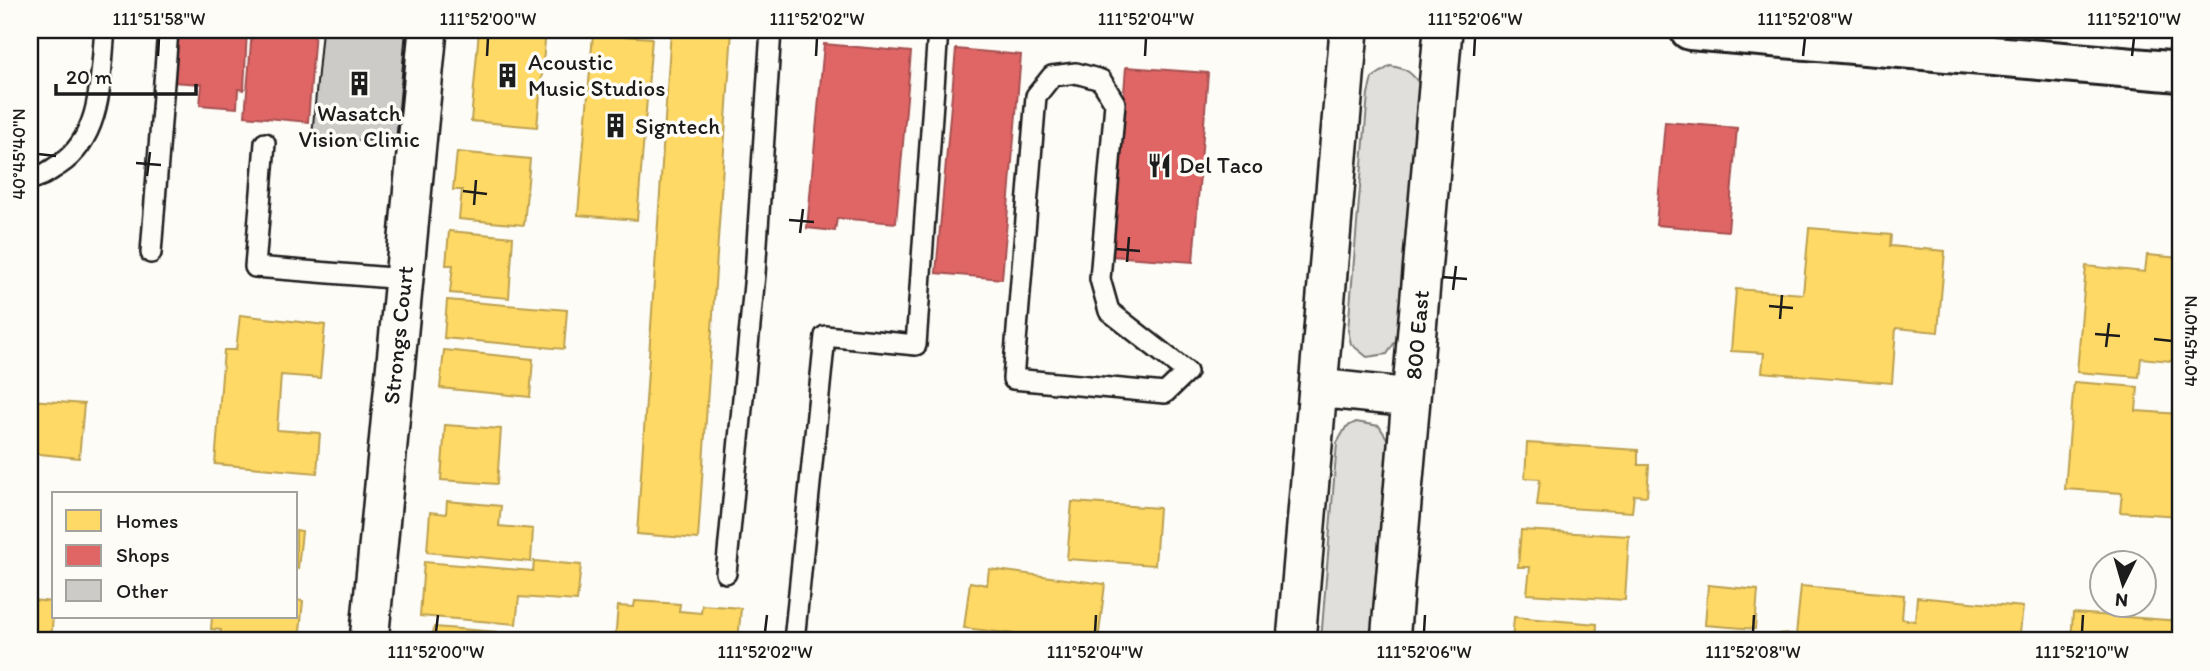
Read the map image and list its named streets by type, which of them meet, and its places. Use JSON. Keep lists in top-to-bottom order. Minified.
{"streets":{"street":["Strongs Court","800 East"]},"places":{"building":["Acoustic Music Studios","Wasatch Vision Clinic","Signtech"],"restaurant":["Del Taco"]},"legend":["Homes","Shops","Other"],"scale_bar":"20 m","north":"bottom","coordinates":["111°51'58\"W","111°52'00\"W","111°52'02\"W","111°52'04\"W","111°52'06\"W","111°52'08\"W","111°52'10\"W","40°45'40\"N"]}
